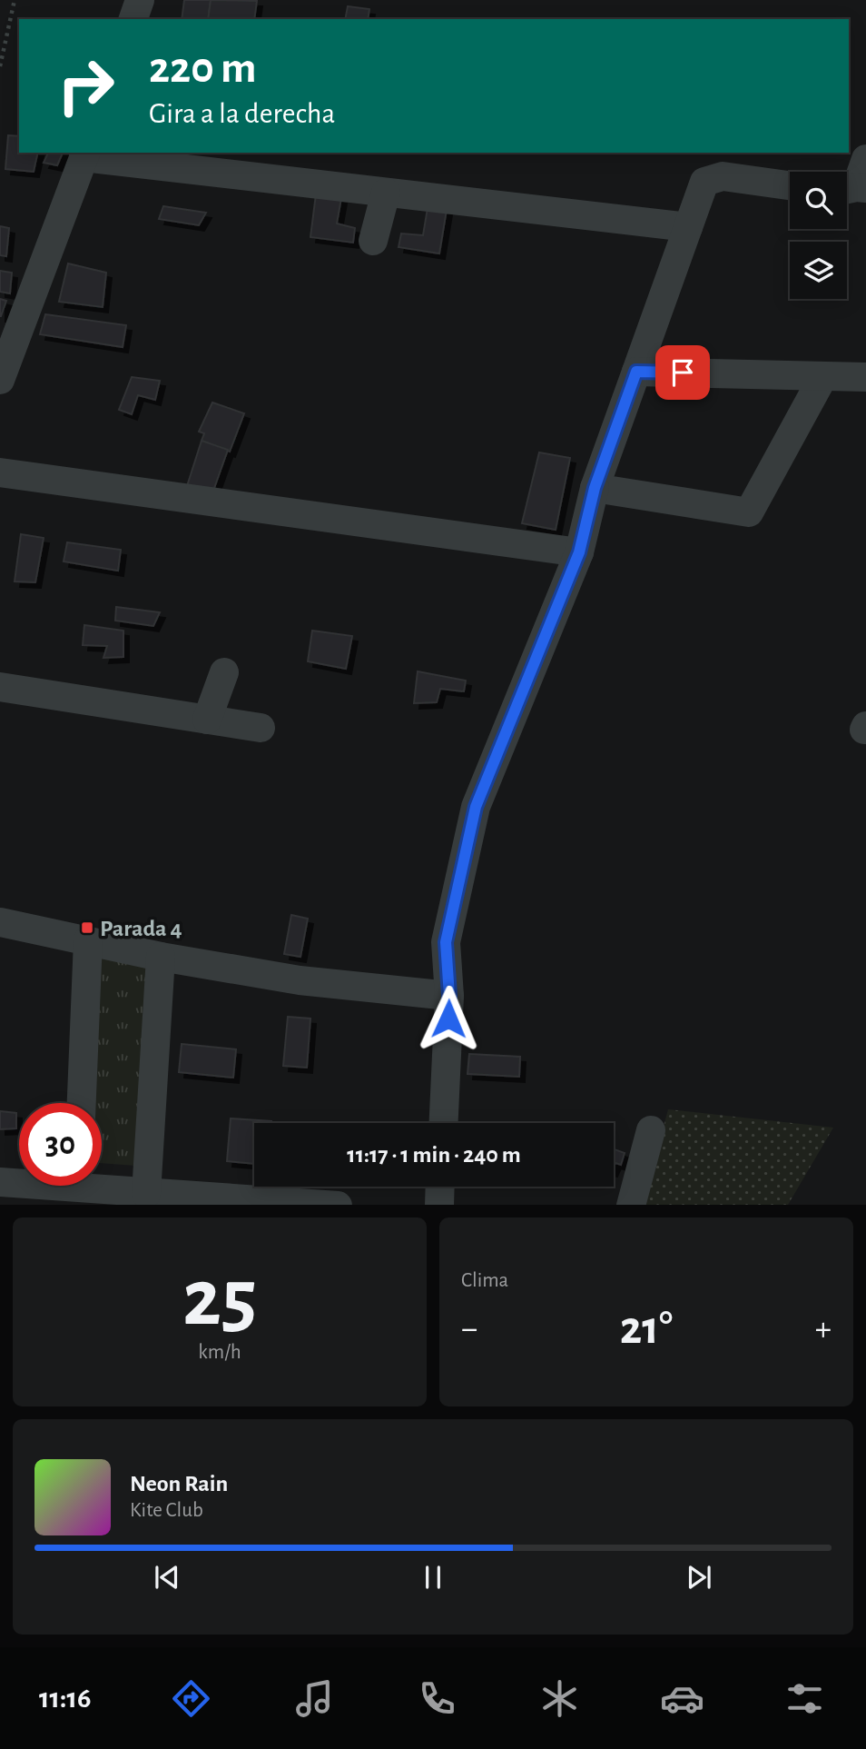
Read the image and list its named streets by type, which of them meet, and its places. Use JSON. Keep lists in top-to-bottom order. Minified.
{"places":{"transit":["Parada 4"]},"page":{"turn":["220 m","Gira a la derecha"],"limit":"30","trip":"11:17 · 1 min · 240 m","tile":[["25","km/h"],"Clima"],"heat":["−","21°","+"],"song":["Neon Rain","Kite Club"],"tabs":"11:16"}}
